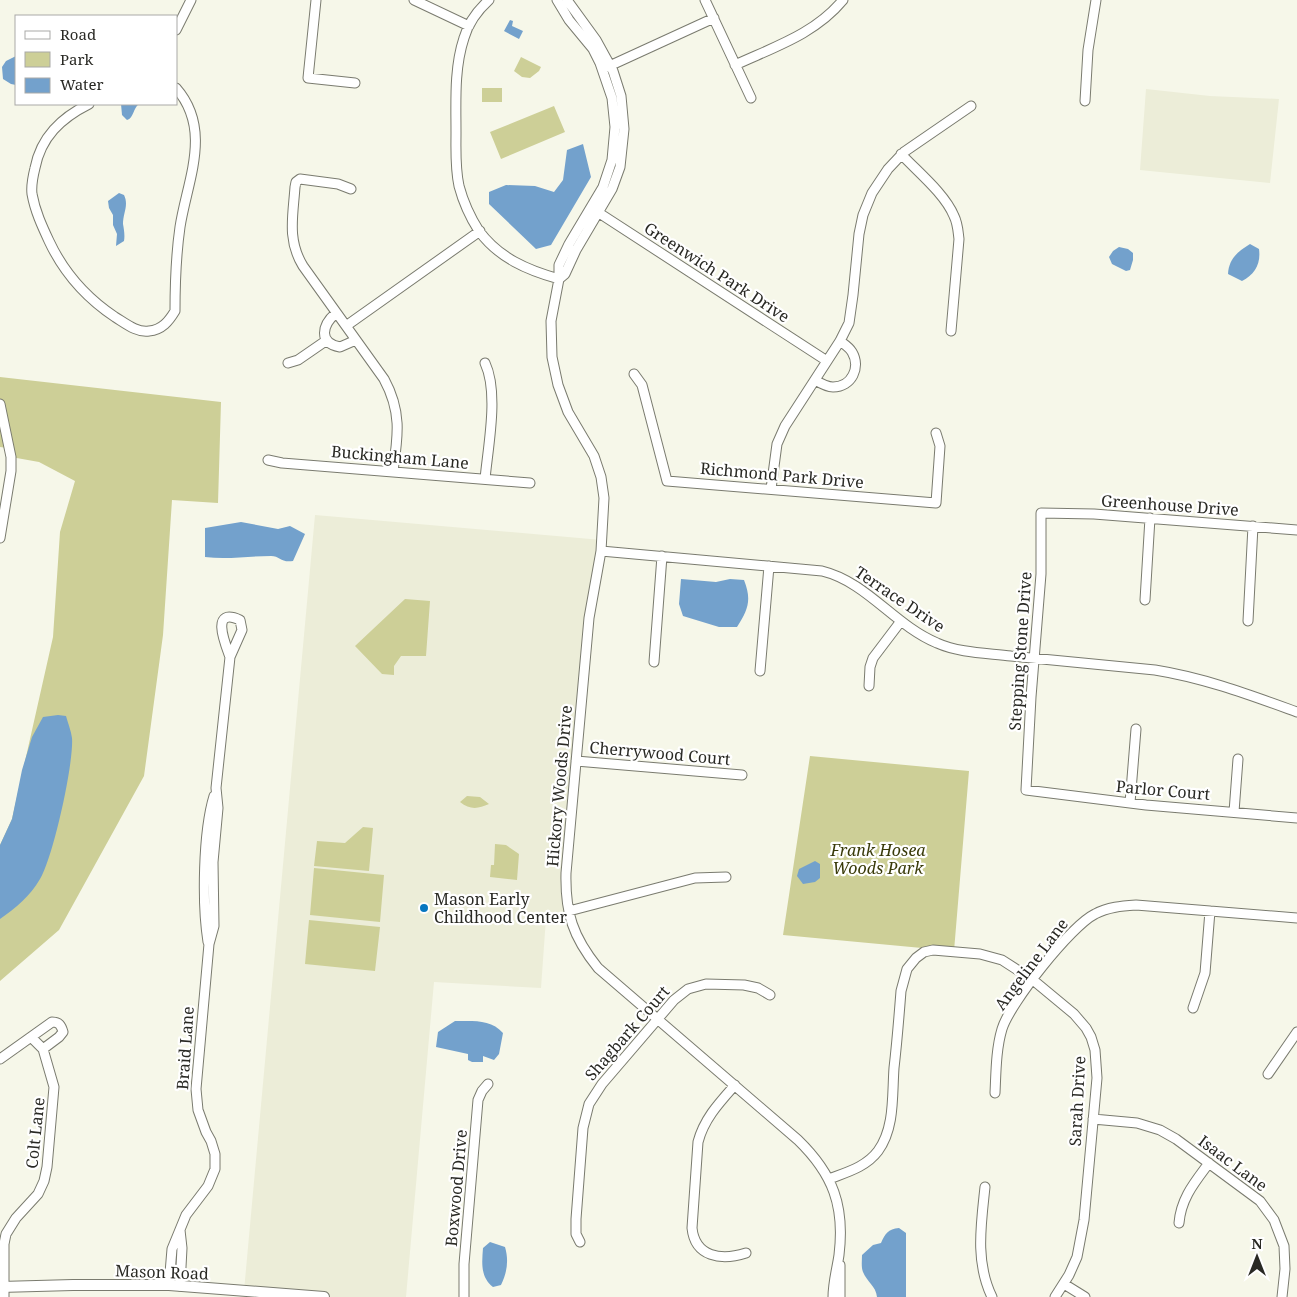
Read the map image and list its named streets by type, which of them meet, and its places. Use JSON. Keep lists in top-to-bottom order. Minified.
{"streets":{"main road":["Mason Road"],"street":["Greenwich Park Drive","Buckingham Lane","Richmond Park Drive","Greenhouse Drive","Terrace Drive","Stepping Stone Drive","Cherrywood Court","Hickory Woods Drive","Parlor Court","Angeline Lane","Shagbark Court","Braid Lane","Sarah Drive","Colt Lane","Isaac Lane","Boxwood Drive"]},"crossings":[["Greenwich Park Drive","Hickory Woods Drive"],["Greenhouse Drive","Stepping Stone Drive"],["Terrace Drive","Stepping Stone Drive"],["Terrace Drive","Hickory Woods Drive"],["Stepping Stone Drive","Parlor Court"],["Cherrywood Court","Hickory Woods Drive"],["Hickory Woods Drive","Shagbark Court"],["Hickory Woods Drive","Sarah Drive"],["Angeline Lane","Sarah Drive"],["Braid Lane","Mason Road"],["Sarah Drive","Isaac Lane"],["Colt Lane","Mason Road"]],"parks":["Frank Hosea Woods Park"],"places":["Mason Early Childhood Center"],"legend":["Road","Park","Water"],"north":"top"}
